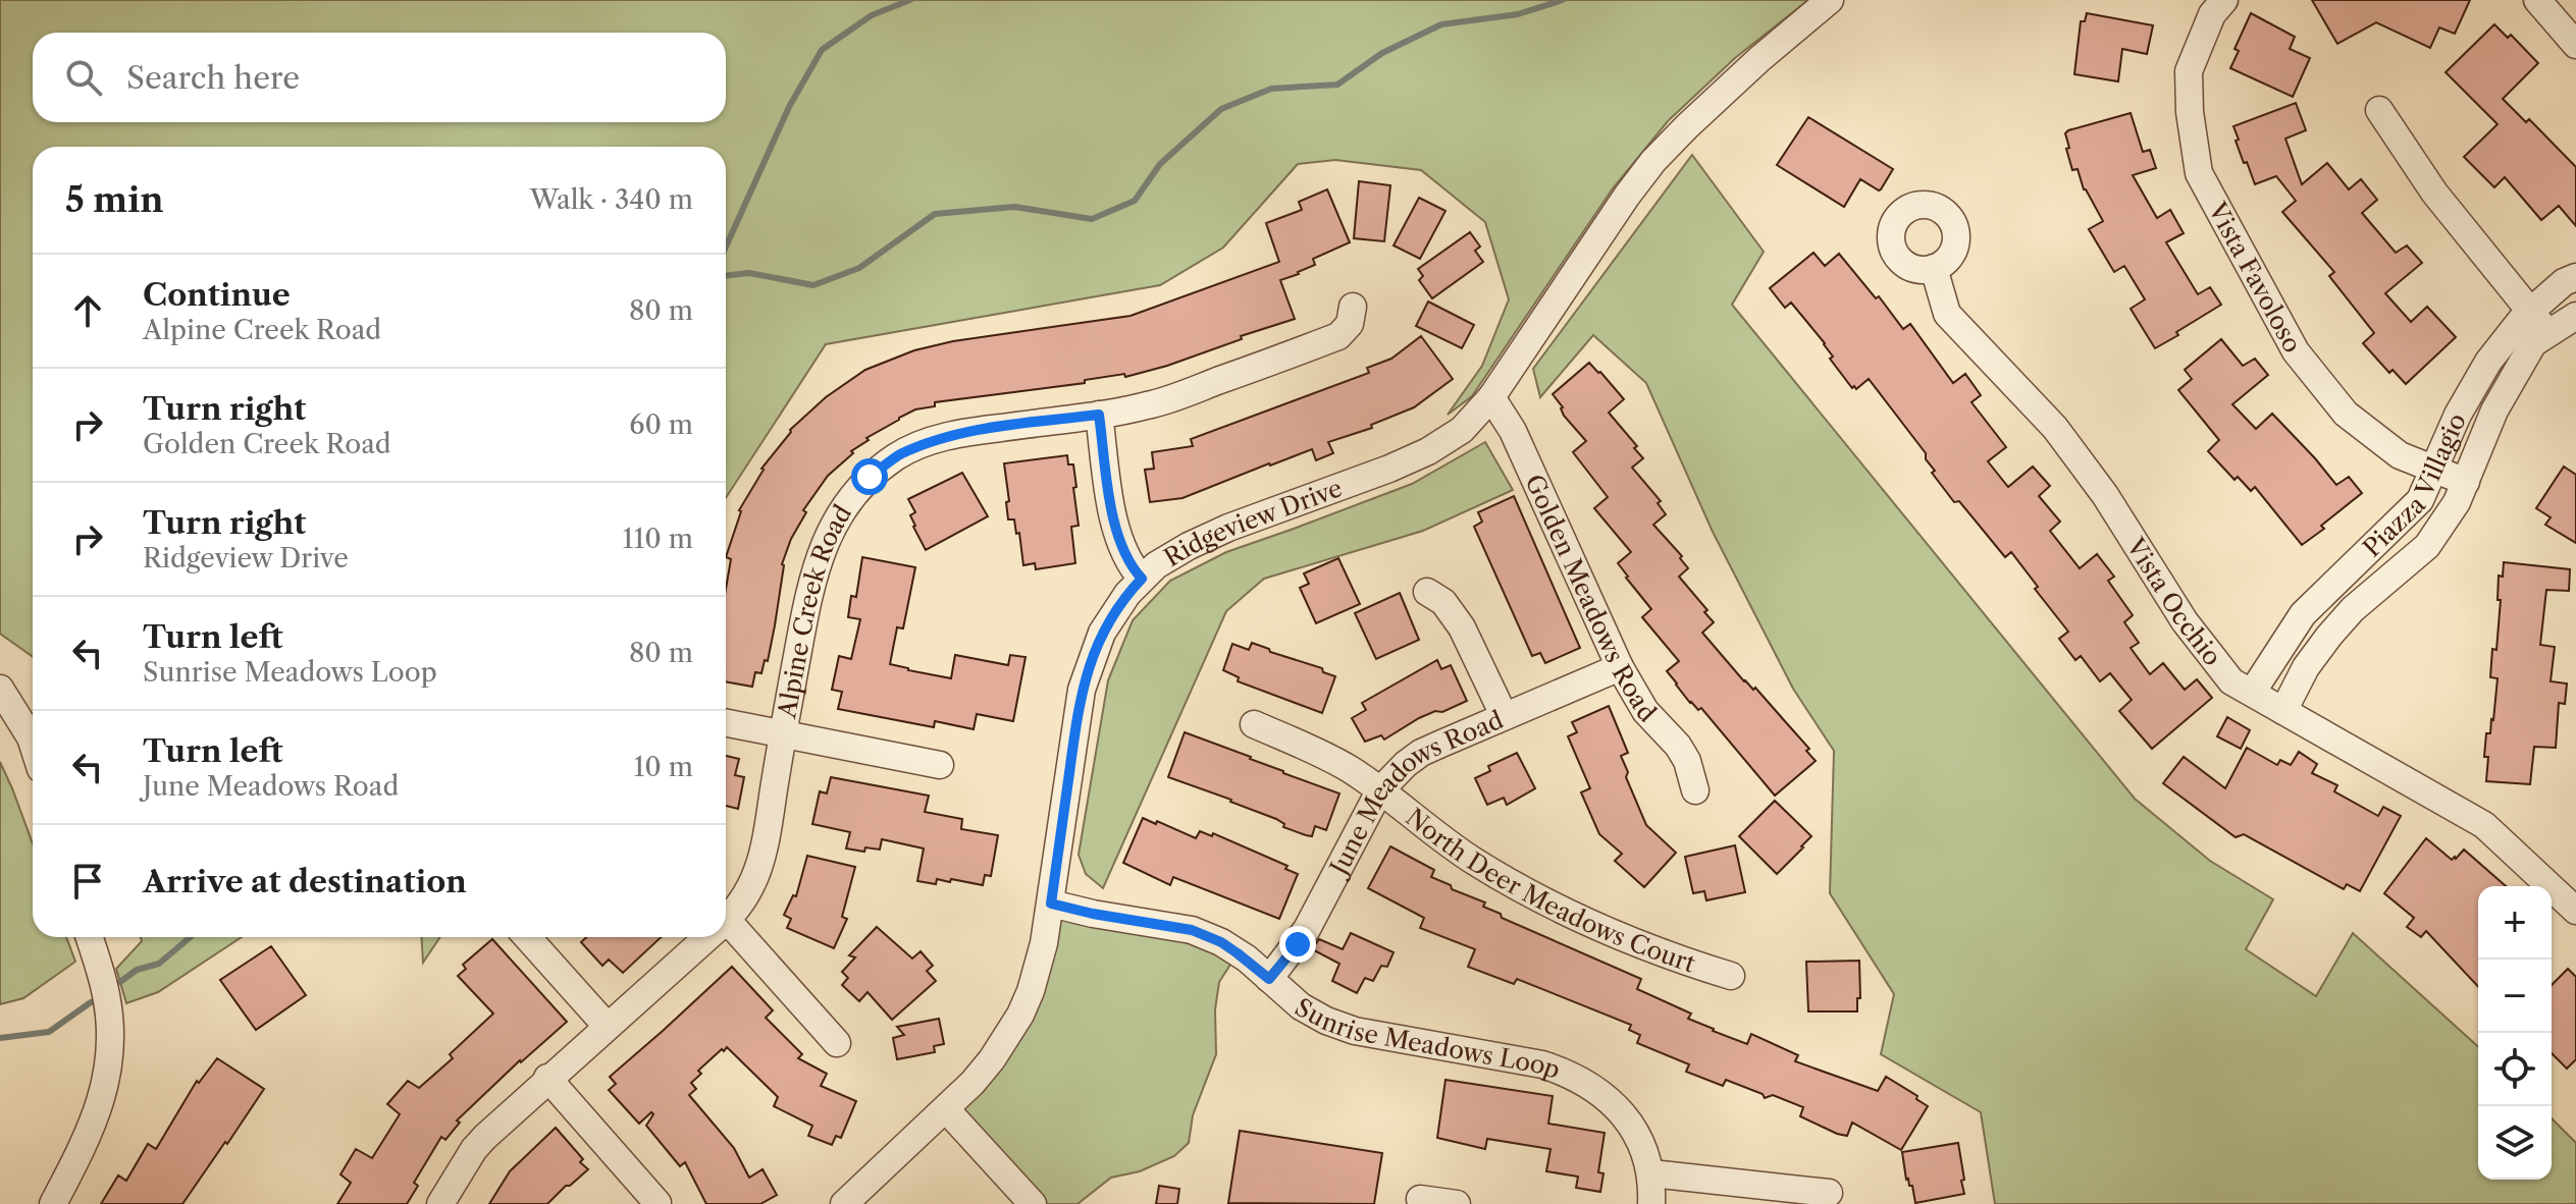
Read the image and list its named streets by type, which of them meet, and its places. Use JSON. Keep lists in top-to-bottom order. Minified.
{"streets":{"street":["Vista Favoloso","Piazza Villagio","Ridgeview Drive","Golden Meadows Road","Vista Occhio","Alpine Creek Road","June Meadows Road","North Deer Meadows Court","Sunrise Meadows Loop"]},"crossings":[["Vista Favoloso","Piazza Villagio"],["Piazza Villagio","Vista Occhio"],["Ridgeview Drive","Golden Meadows Road"],["Ridgeview Drive","Sunrise Meadows Loop"],["Golden Meadows Road","June Meadows Road"],["June Meadows Road","North Deer Meadows Court"],["June Meadows Road","Sunrise Meadows Loop"]],"page":{"search":"Search here","heading":["5 min","Walk · 340 m"],"list":[["Continue","Alpine Creek Road","80 m"],["Turn right","Golden Creek Road","60 m"],["Turn right","Ridgeview Drive","110 m"],["Turn left","Sunrise Meadows Loop","80 m"],["Turn left","June Meadows Road","10 m"],"Arrive at destination"],"map_buttons":["+","−"]}}
